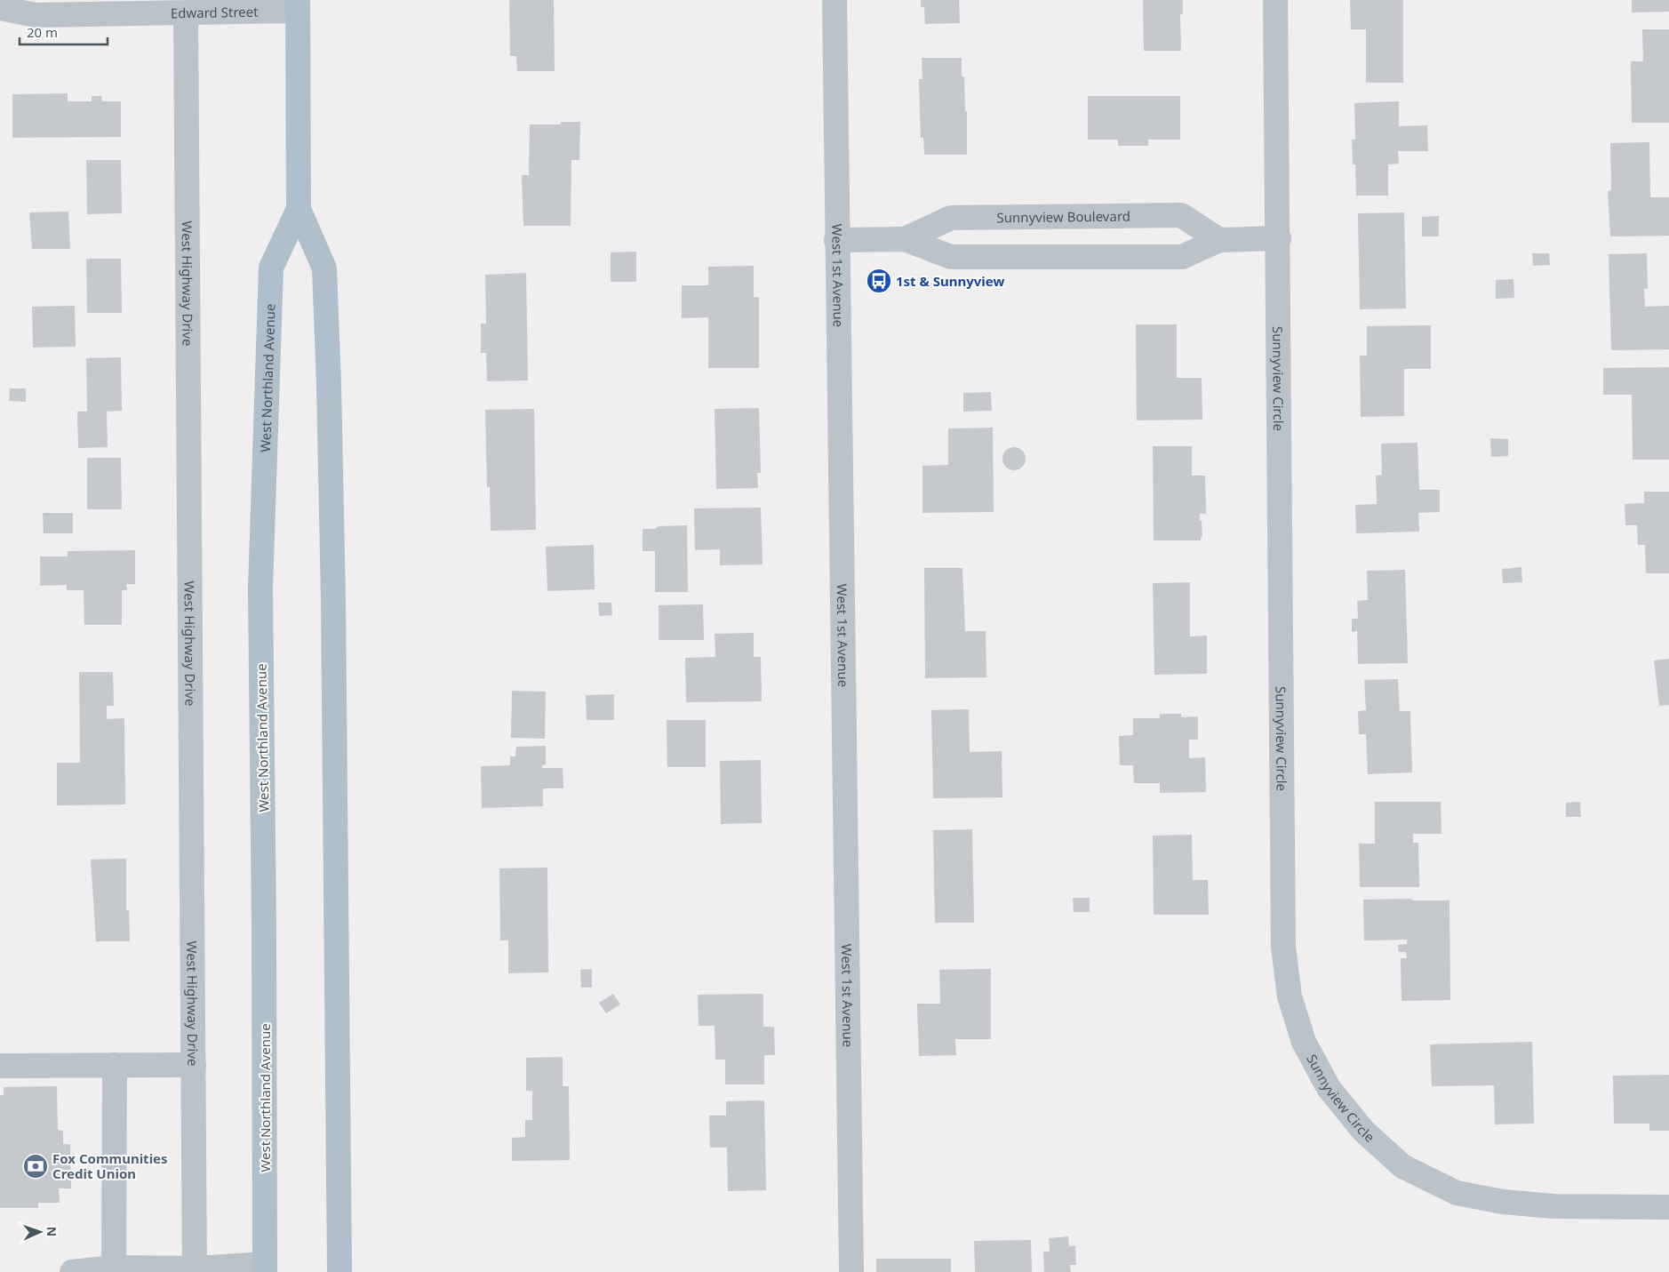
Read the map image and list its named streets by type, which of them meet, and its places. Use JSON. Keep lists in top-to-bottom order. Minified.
{"streets":{"main road":["West Northland Avenue"],"street":["Edward Street","Sunnyview Boulevard","West 1st Avenue","West Highway Drive","Sunnyview Circle"]},"crossings":[["Edward Street","West Highway Drive"],["Edward Street","West Northland Avenue"],["Sunnyview Boulevard","West 1st Avenue"],["Sunnyview Boulevard","Sunnyview Circle"]],"places":{"bus stop":["1st & Sunnyview"],"bank":["Fox Communities Credit Union"]},"scale_bar":"20 m","north":"right"}
